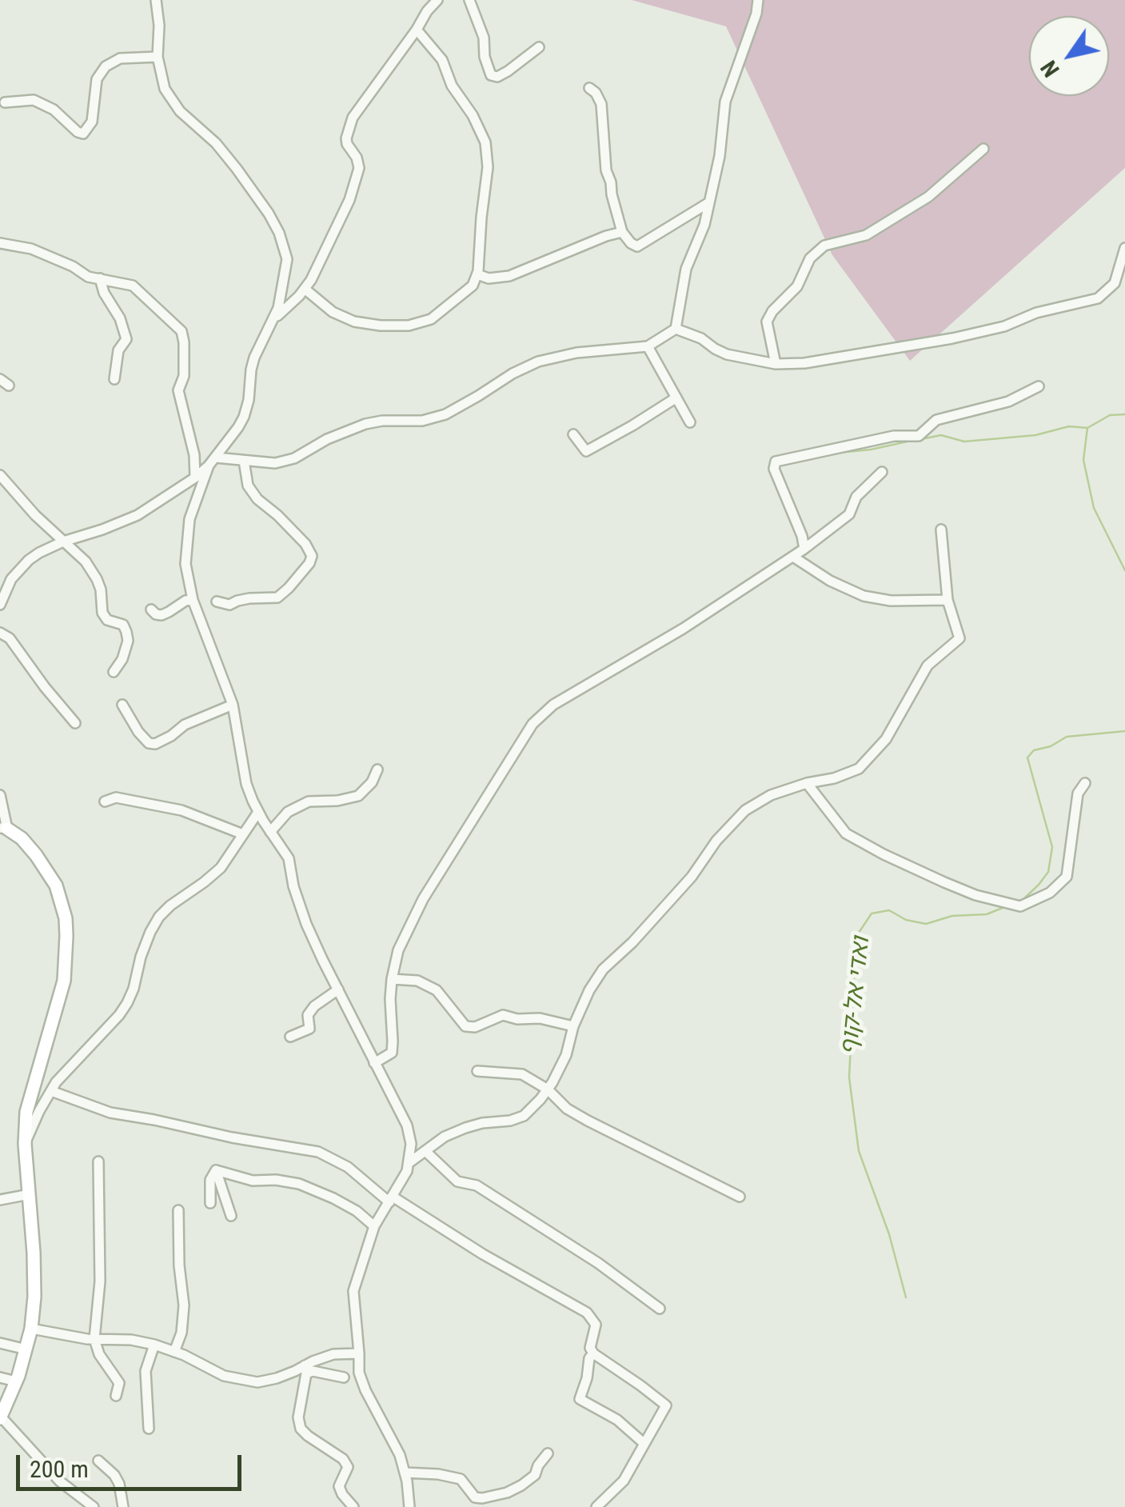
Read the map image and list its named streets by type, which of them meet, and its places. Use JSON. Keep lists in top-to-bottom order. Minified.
{"water":["ואדי אל-קוף"],"scale_bar":"200 m","north":"bottom left"}
